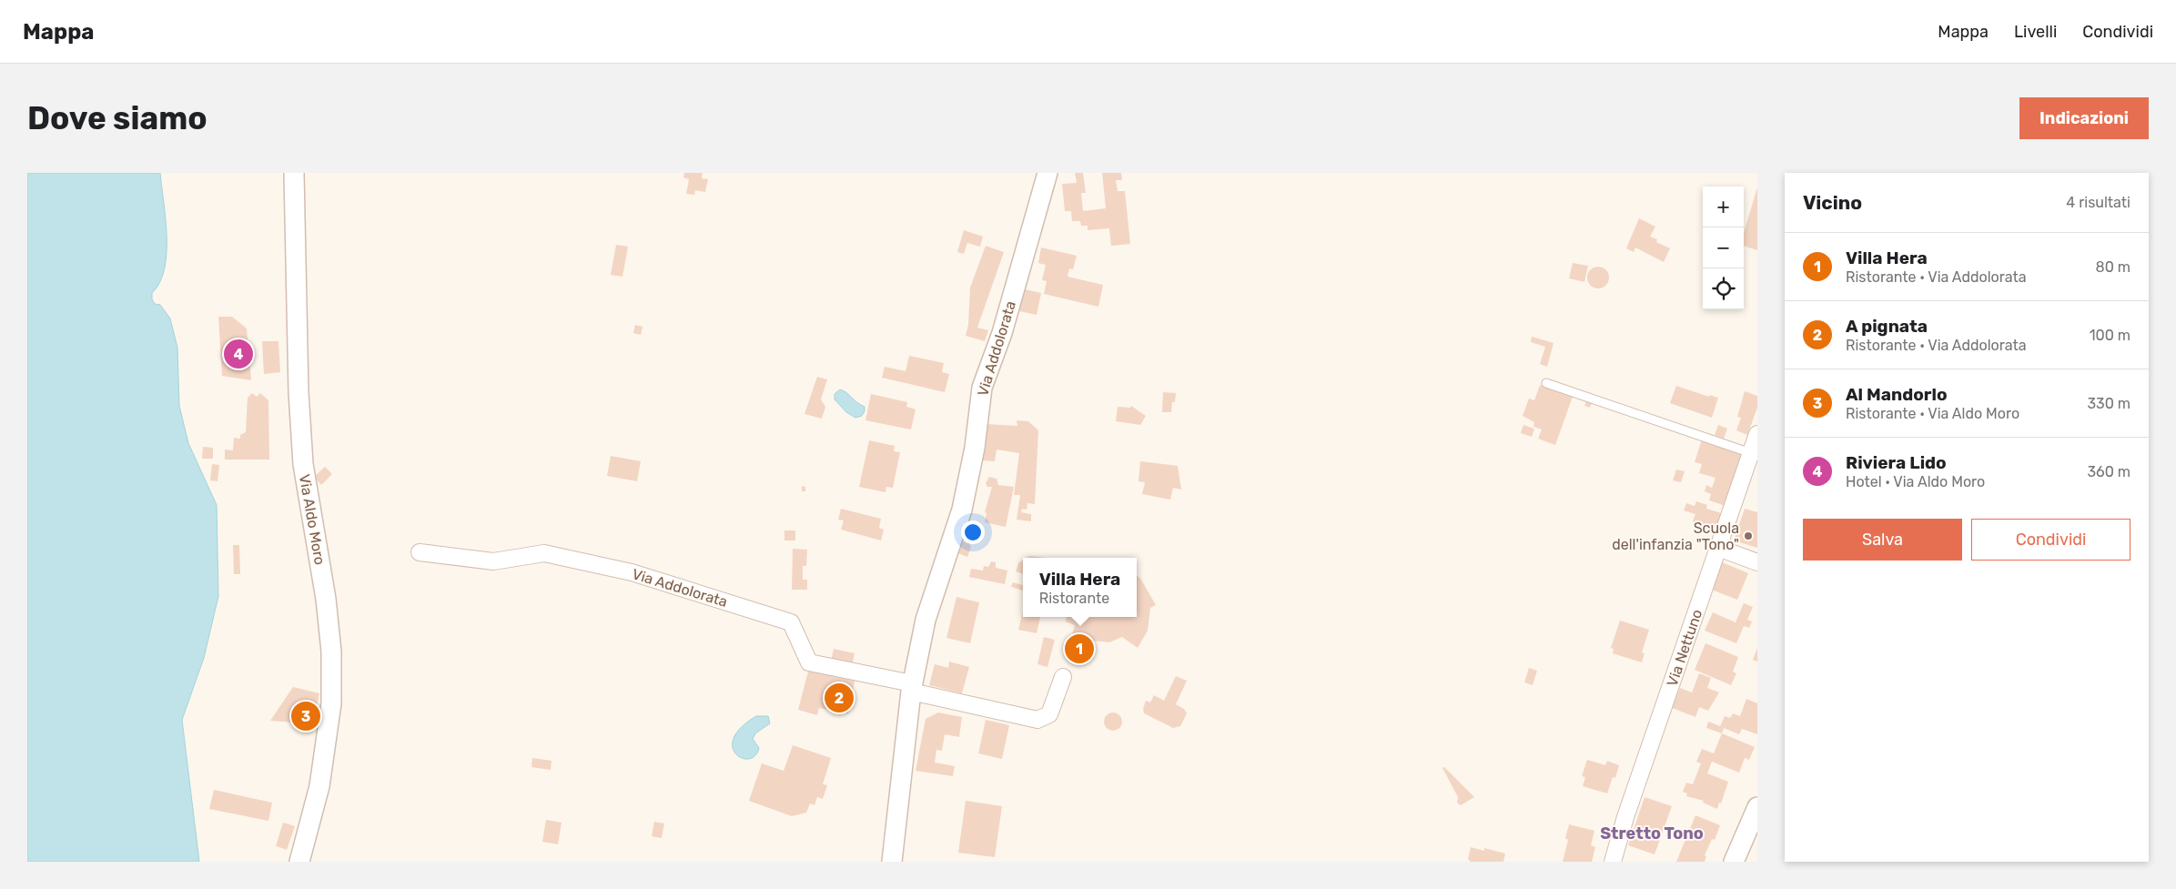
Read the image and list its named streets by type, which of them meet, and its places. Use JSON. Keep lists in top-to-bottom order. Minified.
{"streets":{"street":["Via Addolorata","Via Aldo Moro","Via Nettuno"]},"districts":["Stretto Tono"],"places":["Scuola dell'infanzia \"Tono\""],"page":{"header":"Mappa","nav":["Mappa","Livelli","Condividi"],"buttons":["Indicazioni",["Salva","Condividi"]],"title":"Dove siamo","heading":["Vicino","4 risultati"],"map_buttons":["+","−"],"list":[{"mark":"1","name":"Villa Hera","note":"Ristorante · Via Addolorata","value":"80 m"},{"mark":"2","name":"A pignata","note":"Ristorante · Via Addolorata","value":"100 m"},{"mark":"3","name":"Al Mandorlo","note":"Ristorante · Via Aldo Moro","value":"330 m"},{"mark":"4","name":"Riviera Lido","note":"Hotel · Via Aldo Moro","value":"360 m"}],"pins":["4","1","2","3"],"popup":["Villa Hera","Ristorante"]}}
